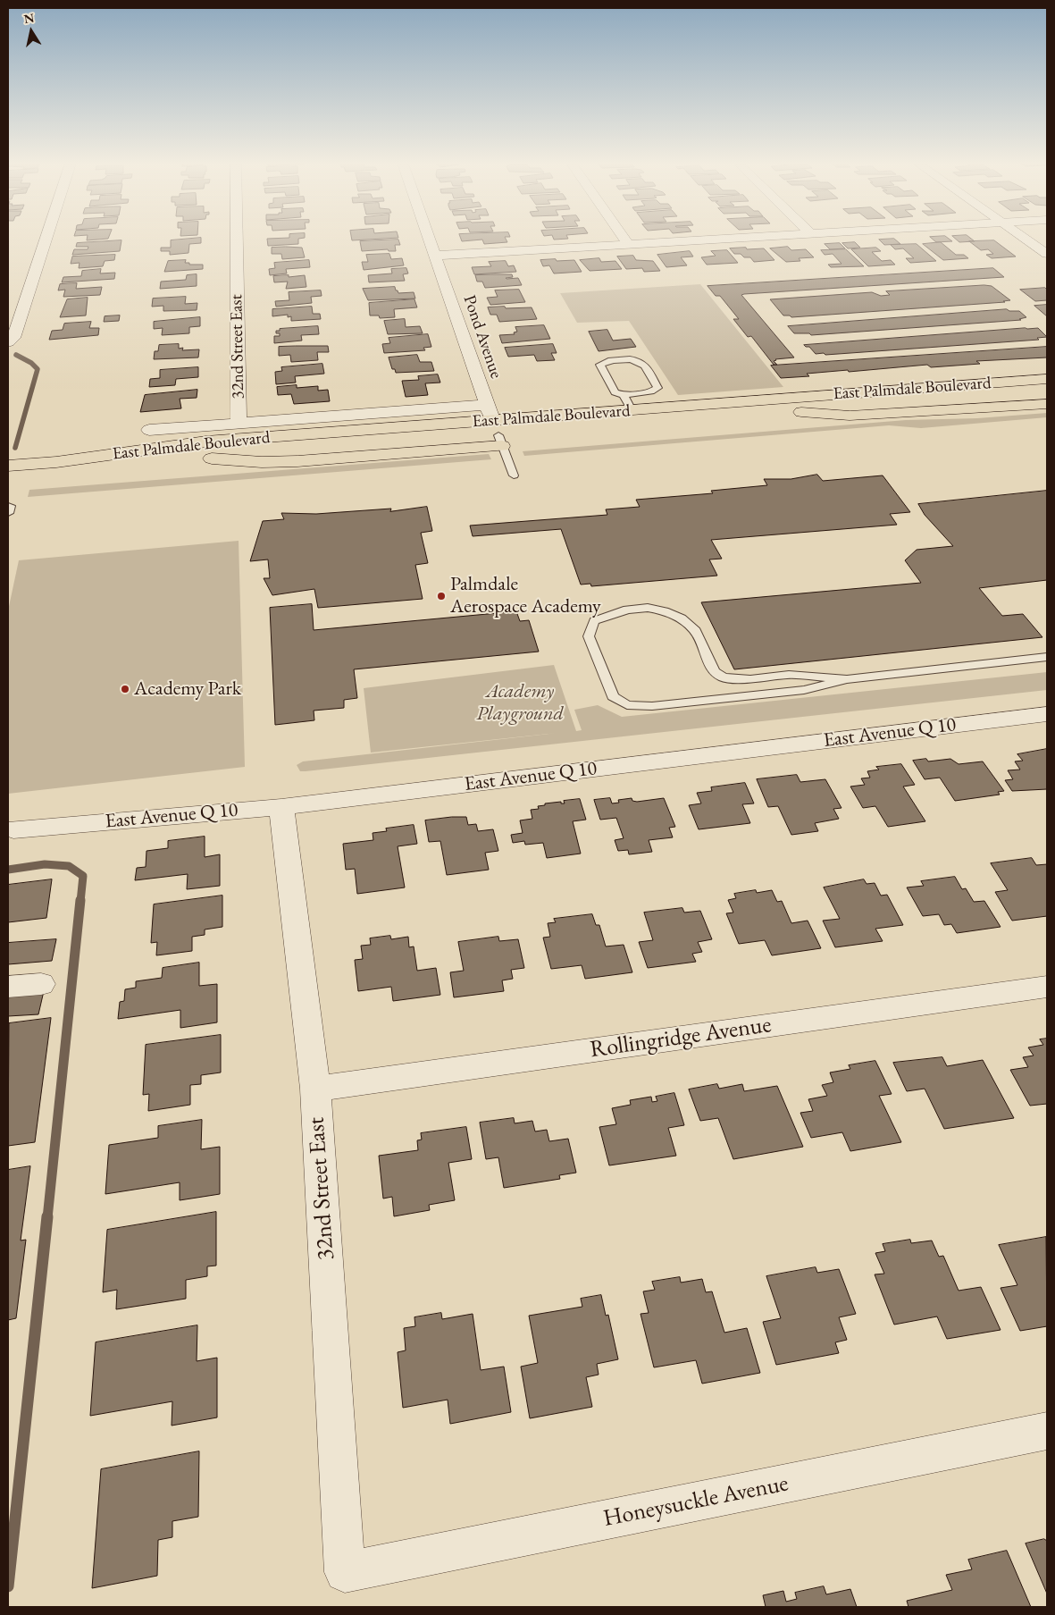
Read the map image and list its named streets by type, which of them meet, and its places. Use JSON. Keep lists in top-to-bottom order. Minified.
{"streets":{"highway":["East Palmdale Boulevard"],"street":["Pond Avenue","32nd Street East","East Avenue Q 10","Rollingridge Avenue","Honeysuckle Avenue"]},"crossings":[["Pond Avenue","East Palmdale Boulevard"],["32nd Street East","East Avenue Q 10"],["32nd Street East","Rollingridge Avenue"],["32nd Street East","Honeysuckle Avenue"]],"parks":["Academy Playground"],"places":["Palmdale Aerospace Academy","Academy Park"],"north":"top"}
